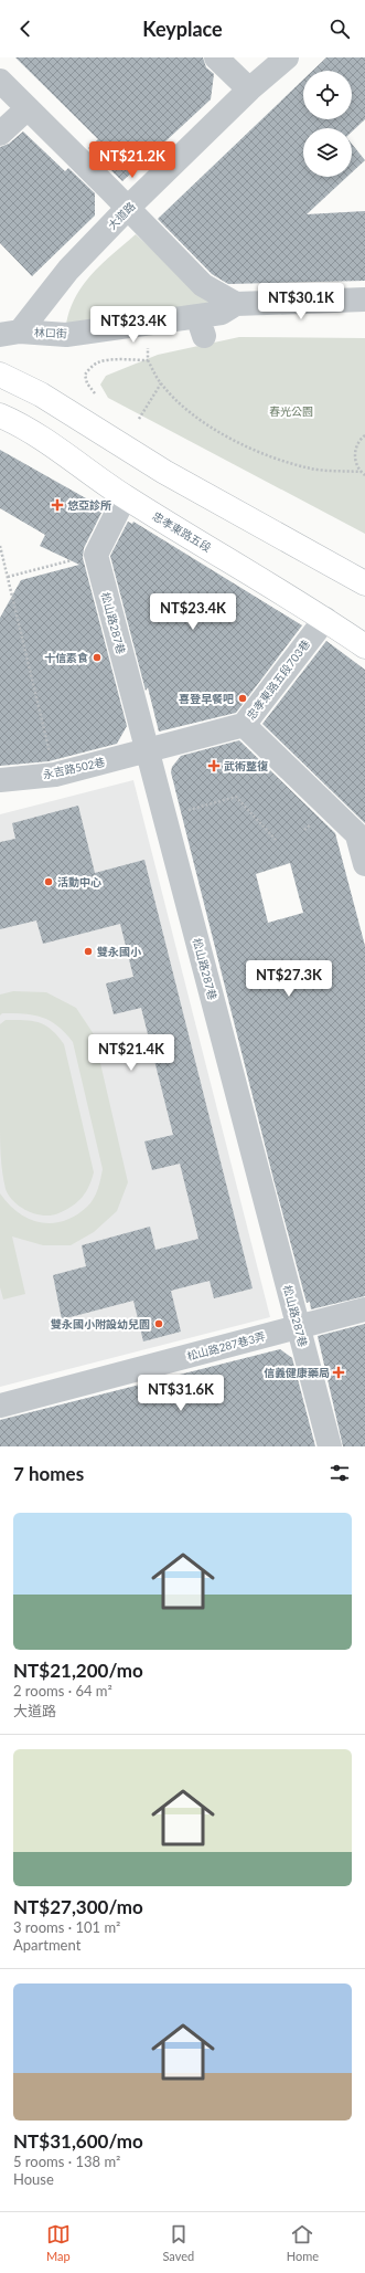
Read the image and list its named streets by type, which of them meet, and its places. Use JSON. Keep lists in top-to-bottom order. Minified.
{"streets":{"main road":["忠孝東路五段"],"street":["大道路","林口街","松山路287巷","忠孝東路五段703巷","永吉路502巷","松山路287巷3弄"]},"crossings":[["大道路","林口街"],["忠孝東路五段","忠孝東路五段703巷"],["松山路287巷","忠孝東路五段703巷"],["松山路287巷","永吉路502巷"],["松山路287巷","松山路287巷3弄"],["忠孝東路五段703巷","永吉路502巷"]],"parks":["春光公園"],"places":{"health":["悠亞診所","武術整復","信義健康藥局"],"other":["十信素食","喜登早餐吧","活動中心","雙永國小","雙永國小附設幼兒園"]},"page":{"header":"Keyplace","price":["NT$21.2K","NT$30.1K","NT$23.4K","NT$23.4K","NT$27.3K","NT$21.4K","NT$31.6K"],"heading":"7 homes","list":[{"name":"NT$21,200/mo","note":"2 rooms · 64 m² · 大道路"},{"name":"NT$27,300/mo","note":"3 rooms · 101 m² · Apartment"},{"name":"NT$31,600/mo","note":"5 rooms · 138 m² · House"}],"tabs":["Map","Saved","Home"]}}
